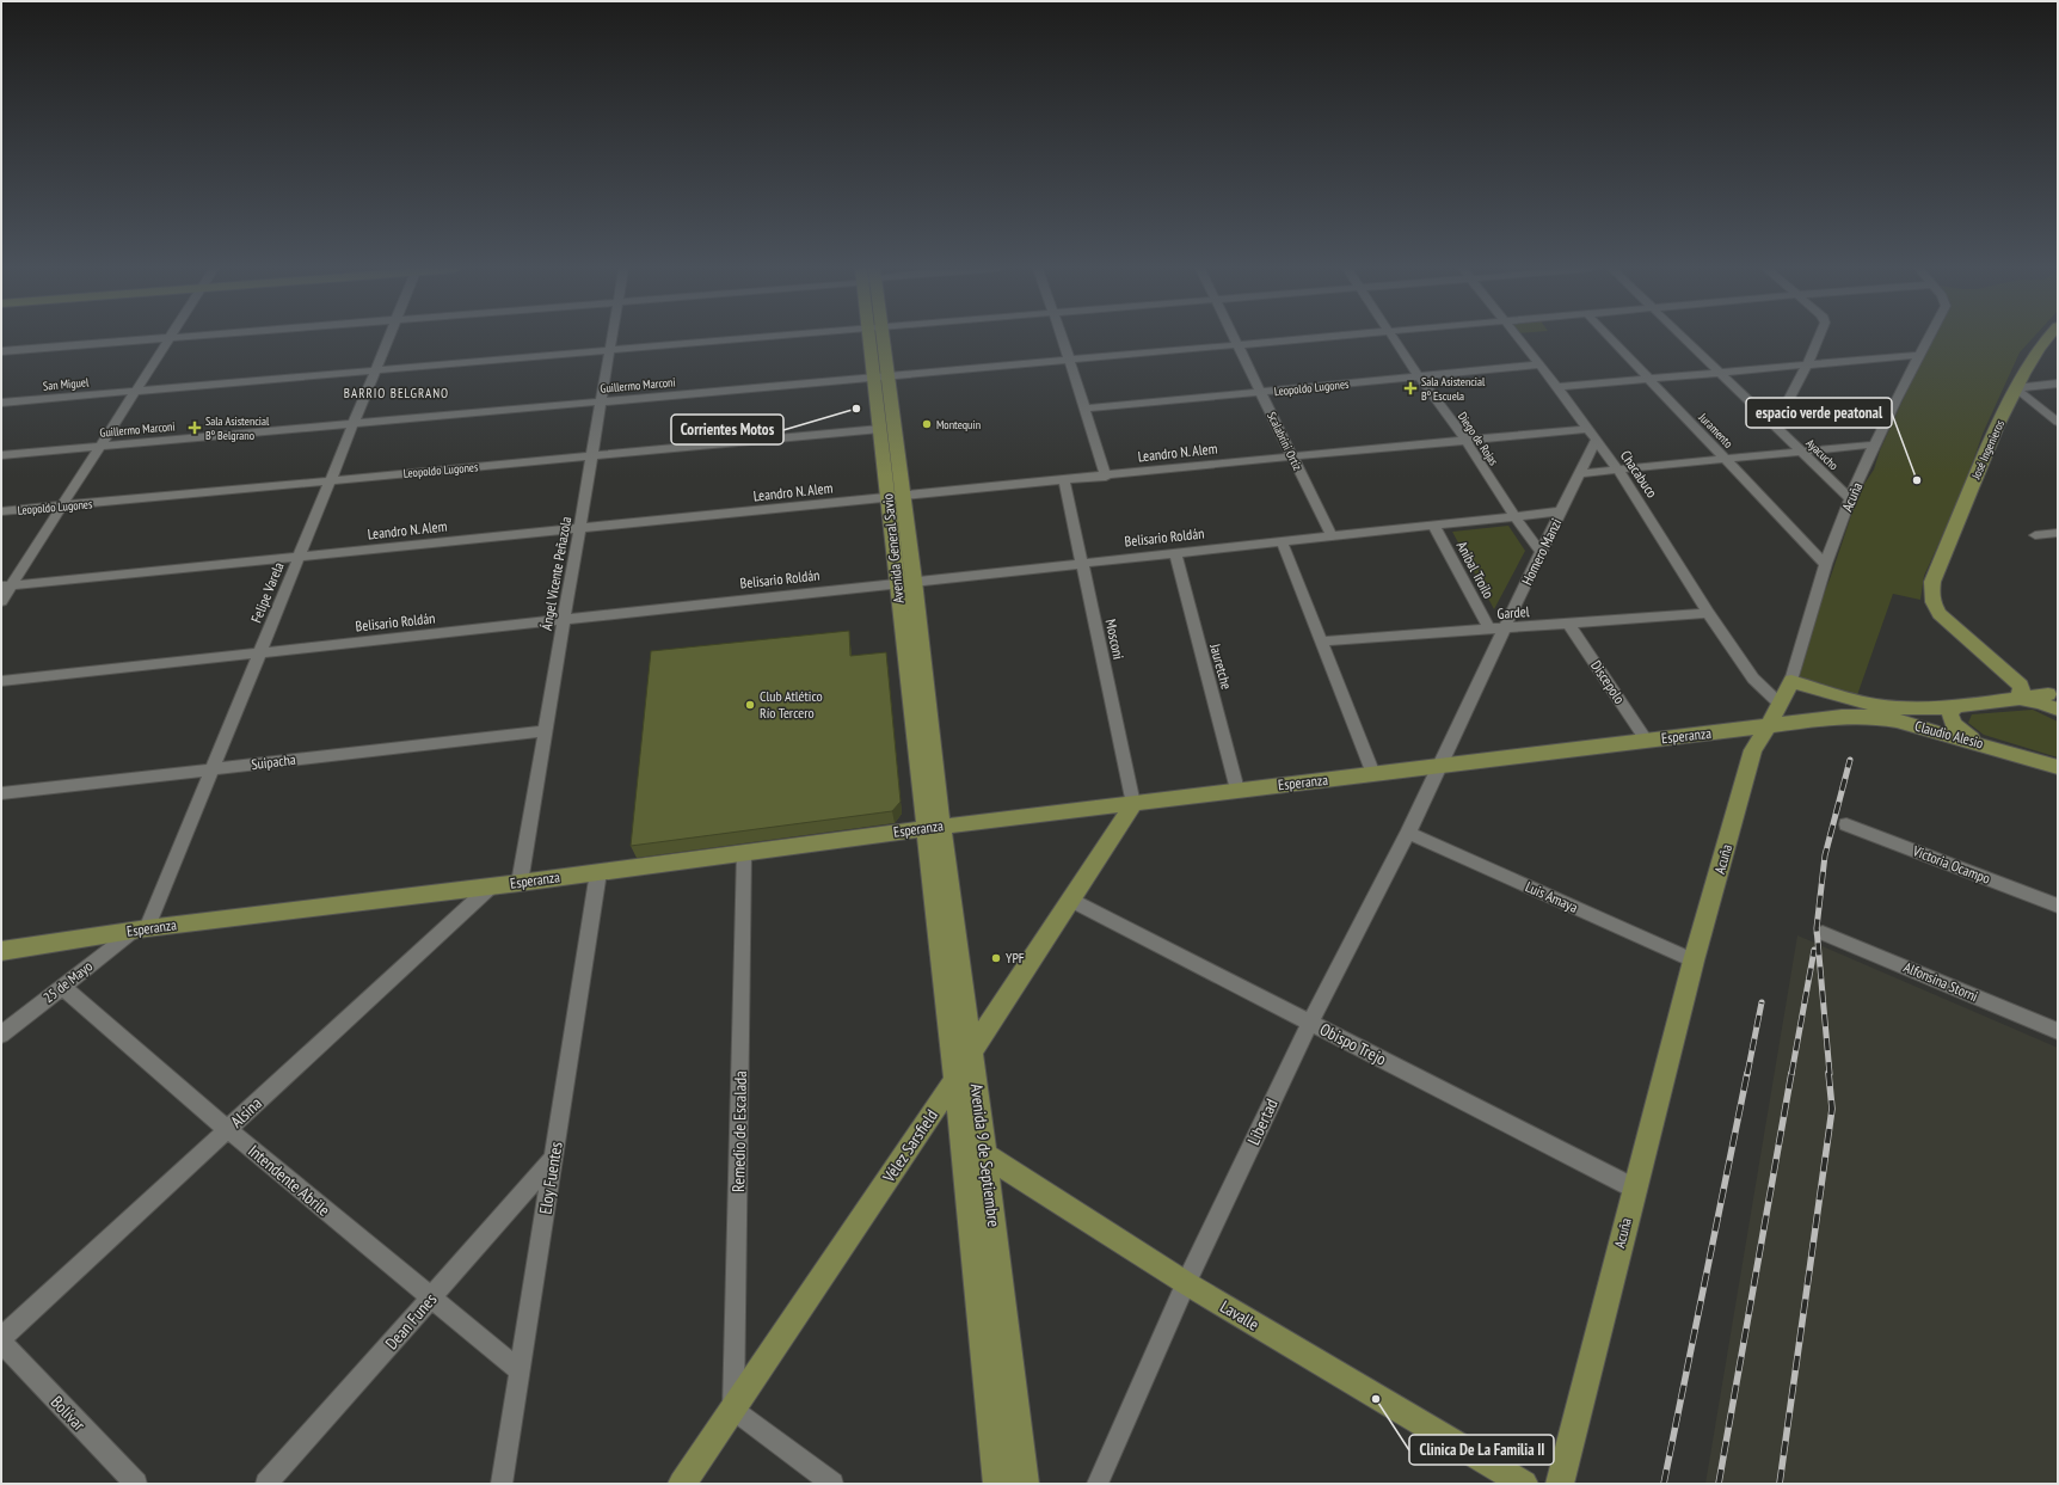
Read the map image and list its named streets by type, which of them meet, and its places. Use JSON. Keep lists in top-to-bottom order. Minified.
{"streets":{"main road":["José Ingenieros","Acuña","Avenida General Savio","Claudio Alesio","Esperanza","Vélez Sarsfield","Avenida 9 de Septiembre","Lavalle"],"street":["San Miguel","Guillermo Marconi","Leopoldo Lugones","Juramento","Diego de Rojas","Scalabrini Ortiz","Leandro N. Alem","Ayacucho","Chacabuco","Belisario Roldán","Homero Manzi","Anibal Troilo","Ángel Vicente Peñazola","Felipe Varela","Gardel","Mosconi","Jauretche","Discepolo","Suipacha","Victoria Ocampo","Luis Amaya","25 de Mayo","Alfonsina Storni","Obispo Trejo","Alsina","Libertad","Remedio de Escalada","Eloy Fuentes","Intendente Abrile","Dean Funes","Bolívar"]},"crossings":[["San Miguel","Ángel Vicente Peñazola"],["San Miguel","Felipe Varela"],["Guillermo Marconi","Scalabrini Ortiz"],["Guillermo Marconi","Avenida General Savio"],["Guillermo Marconi","Ángel Vicente Peñazola"],["Guillermo Marconi","Felipe Varela"],["Leopoldo Lugones","Diego de Rojas"],["Leopoldo Lugones","Scalabrini Ortiz"],["Leopoldo Lugones","Chacabuco"],["Leopoldo Lugones","Avenida General Savio"],["Leopoldo Lugones","Ángel Vicente Peñazola"],["Leopoldo Lugones","Felipe Varela"],["Juramento","Acuña"],["Diego de Rojas","Leandro N. Alem"],["Diego de Rojas","Belisario Roldán"],["Diego de Rojas","Homero Manzi"],["Scalabrini Ortiz","Leandro N. Alem"],["Scalabrini Ortiz","Belisario Roldán"],["Leandro N. Alem","Chacabuco"],["Leandro N. Alem","Avenida General Savio"],["Leandro N. Alem","Ángel Vicente Peñazola"],["Leandro N. Alem","Felipe Varela"],["Leandro N. Alem","Mosconi"],["Ayacucho","Acuña"],["Chacabuco","Acuña"],["Chacabuco","Homero Manzi"],["Chacabuco","Gardel"],["Acuña","Esperanza"],["Acuña","Luis Amaya"],["Acuña","Obispo Trejo"],["Belisario Roldán","Avenida General Savio"],["Belisario Roldán","Homero Manzi"],["Belisario Roldán","Anibal Troilo"],["Belisario Roldán","Ángel Vicente Peñazola"],["Belisario Roldán","Felipe Varela"],["Belisario Roldán","Mosconi"],["Belisario Roldán","Jauretche"],["Avenida General Savio","Esperanza"],["Avenida General Savio","Avenida 9 de Septiembre"],["Homero Manzi","Gardel"],["Homero Manzi","Esperanza"],["Homero Manzi","Libertad"],["Anibal Troilo","Gardel"],["Ángel Vicente Peñazola","Esperanza"],["Ángel Vicente Peñazola","Suipacha"],["Felipe Varela","Esperanza"],["Felipe Varela","Suipacha"],["Felipe Varela","25 de Mayo"],["Gardel","Discepolo"],["Mosconi","Esperanza"],["Mosconi","Vélez Sarsfield"],["Jauretche","Esperanza"],["Discepolo","Esperanza"],["Claudio Alesio","Esperanza"],["Esperanza","25 de Mayo"],["Esperanza","Alsina"],["Esperanza","Libertad"],["Esperanza","Remedio de Escalada"],["Esperanza","Vélez Sarsfield"],["Esperanza","Avenida 9 de Septiembre"],["Esperanza","Eloy Fuentes"],["Luis Amaya","Libertad"],["25 de Mayo","Intendente Abrile"],["Obispo Trejo","Libertad"],["Obispo Trejo","Vélez Sarsfield"],["Alsina","Intendente Abrile"],["Libertad","Lavalle"],["Remedio de Escalada","Vélez Sarsfield"],["Vélez Sarsfield","Avenida 9 de Septiembre"],["Avenida 9 de Septiembre","Lavalle"],["Eloy Fuentes","Intendente Abrile"],["Eloy Fuentes","Dean Funes"],["Intendente Abrile","Dean Funes"]],"districts":["BARRIO BELGRANO"],"places":{"health":["Sala Asistencial Bº Escuela","Sala Asistencial Bº Belgrano"],"other":["Corrientes Motos","Montequin","espacio verde peatonal","Club Atlético Río Tercero","YPF","Clinica De La Familia II"]}}
